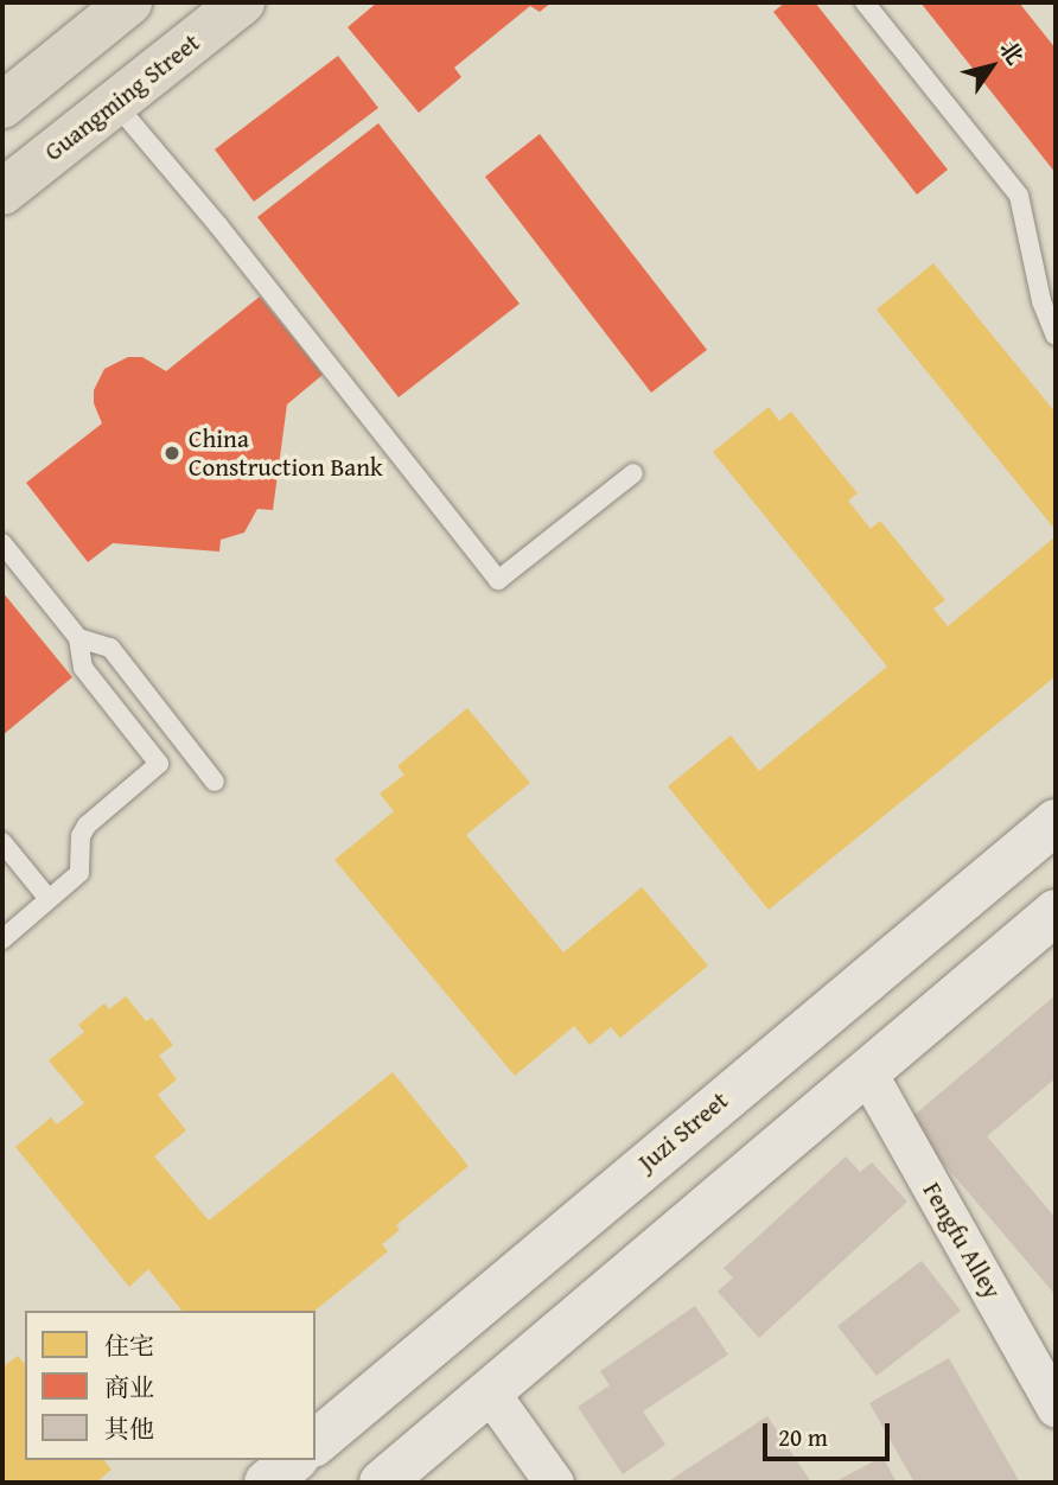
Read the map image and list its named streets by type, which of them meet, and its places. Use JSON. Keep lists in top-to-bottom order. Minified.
{"streets":{"main road":["Guangming Street","Juzi Street"],"street":["Fengfu Alley"]},"places":["China Construction Bank"],"legend":["住宅","商业","其他"],"scale_bar":"20 m","north":"top right"}
